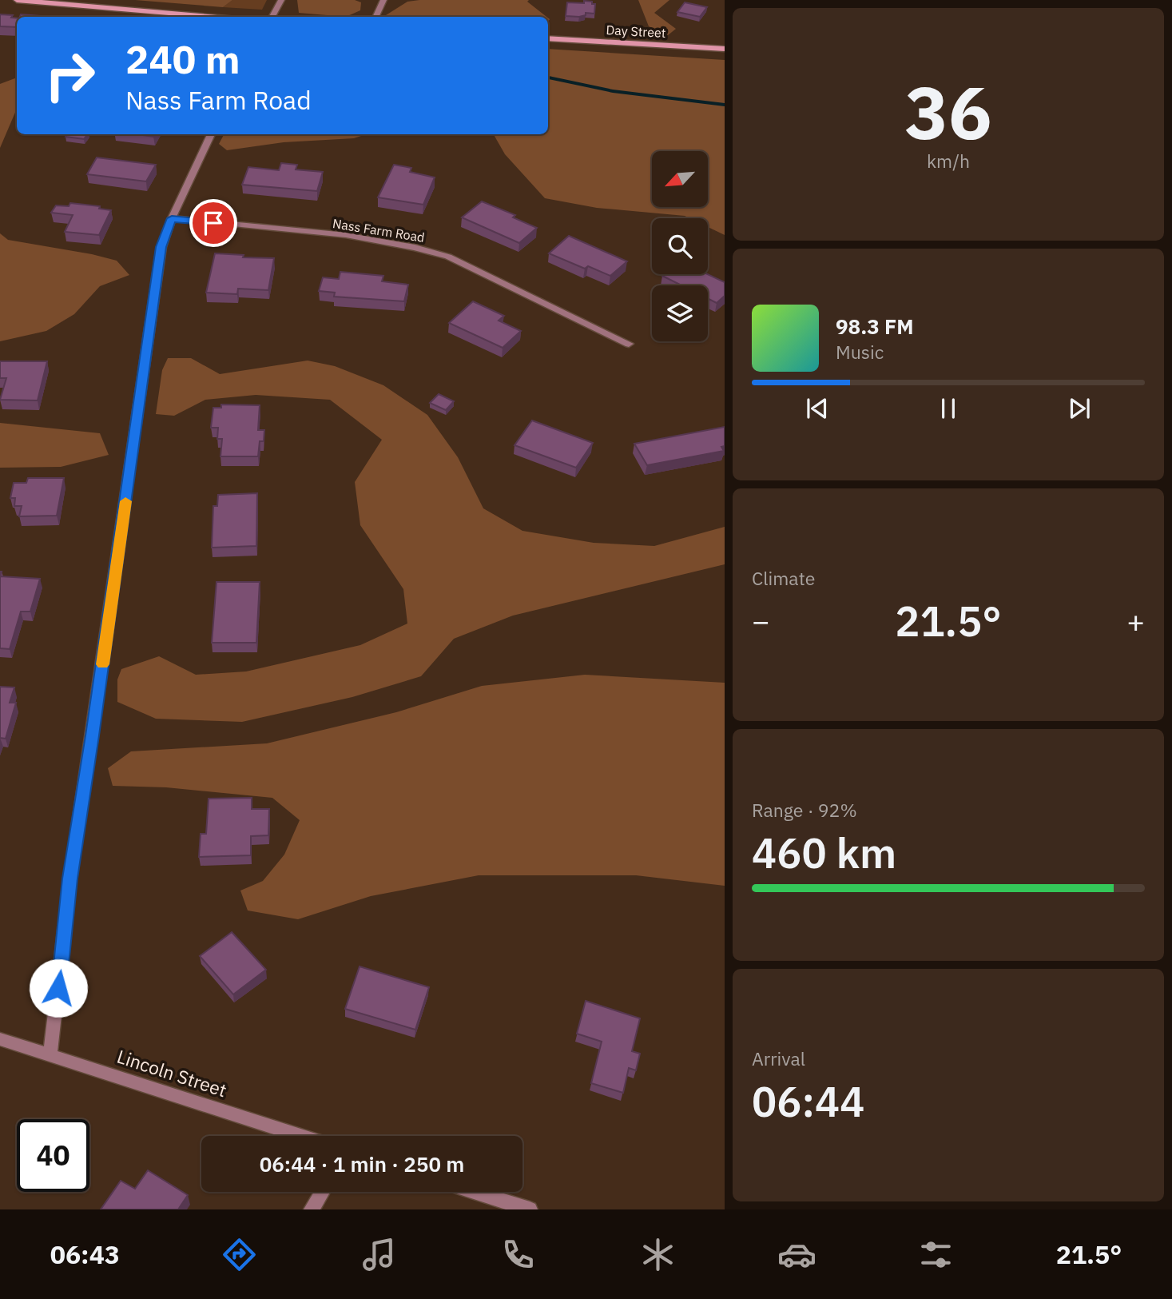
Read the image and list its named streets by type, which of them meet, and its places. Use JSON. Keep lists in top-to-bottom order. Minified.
{"streets":{"main road":["Day Street"],"street":["Nass Farm Road","Lincoln Street"]},"north":"bottom left","page":{"tile":[["36","km/h"],"Climate",["Range · 92%","460 km"],["Arrival","06:44"]],"turn":["240 m","Nass Farm Road"],"song":["98.3 FM","Music"],"heat":["−","21.5°","+"],"limit":"40","trip":"06:44 · 1 min · 250 m","tabs":["06:43","21.5°"]}}
